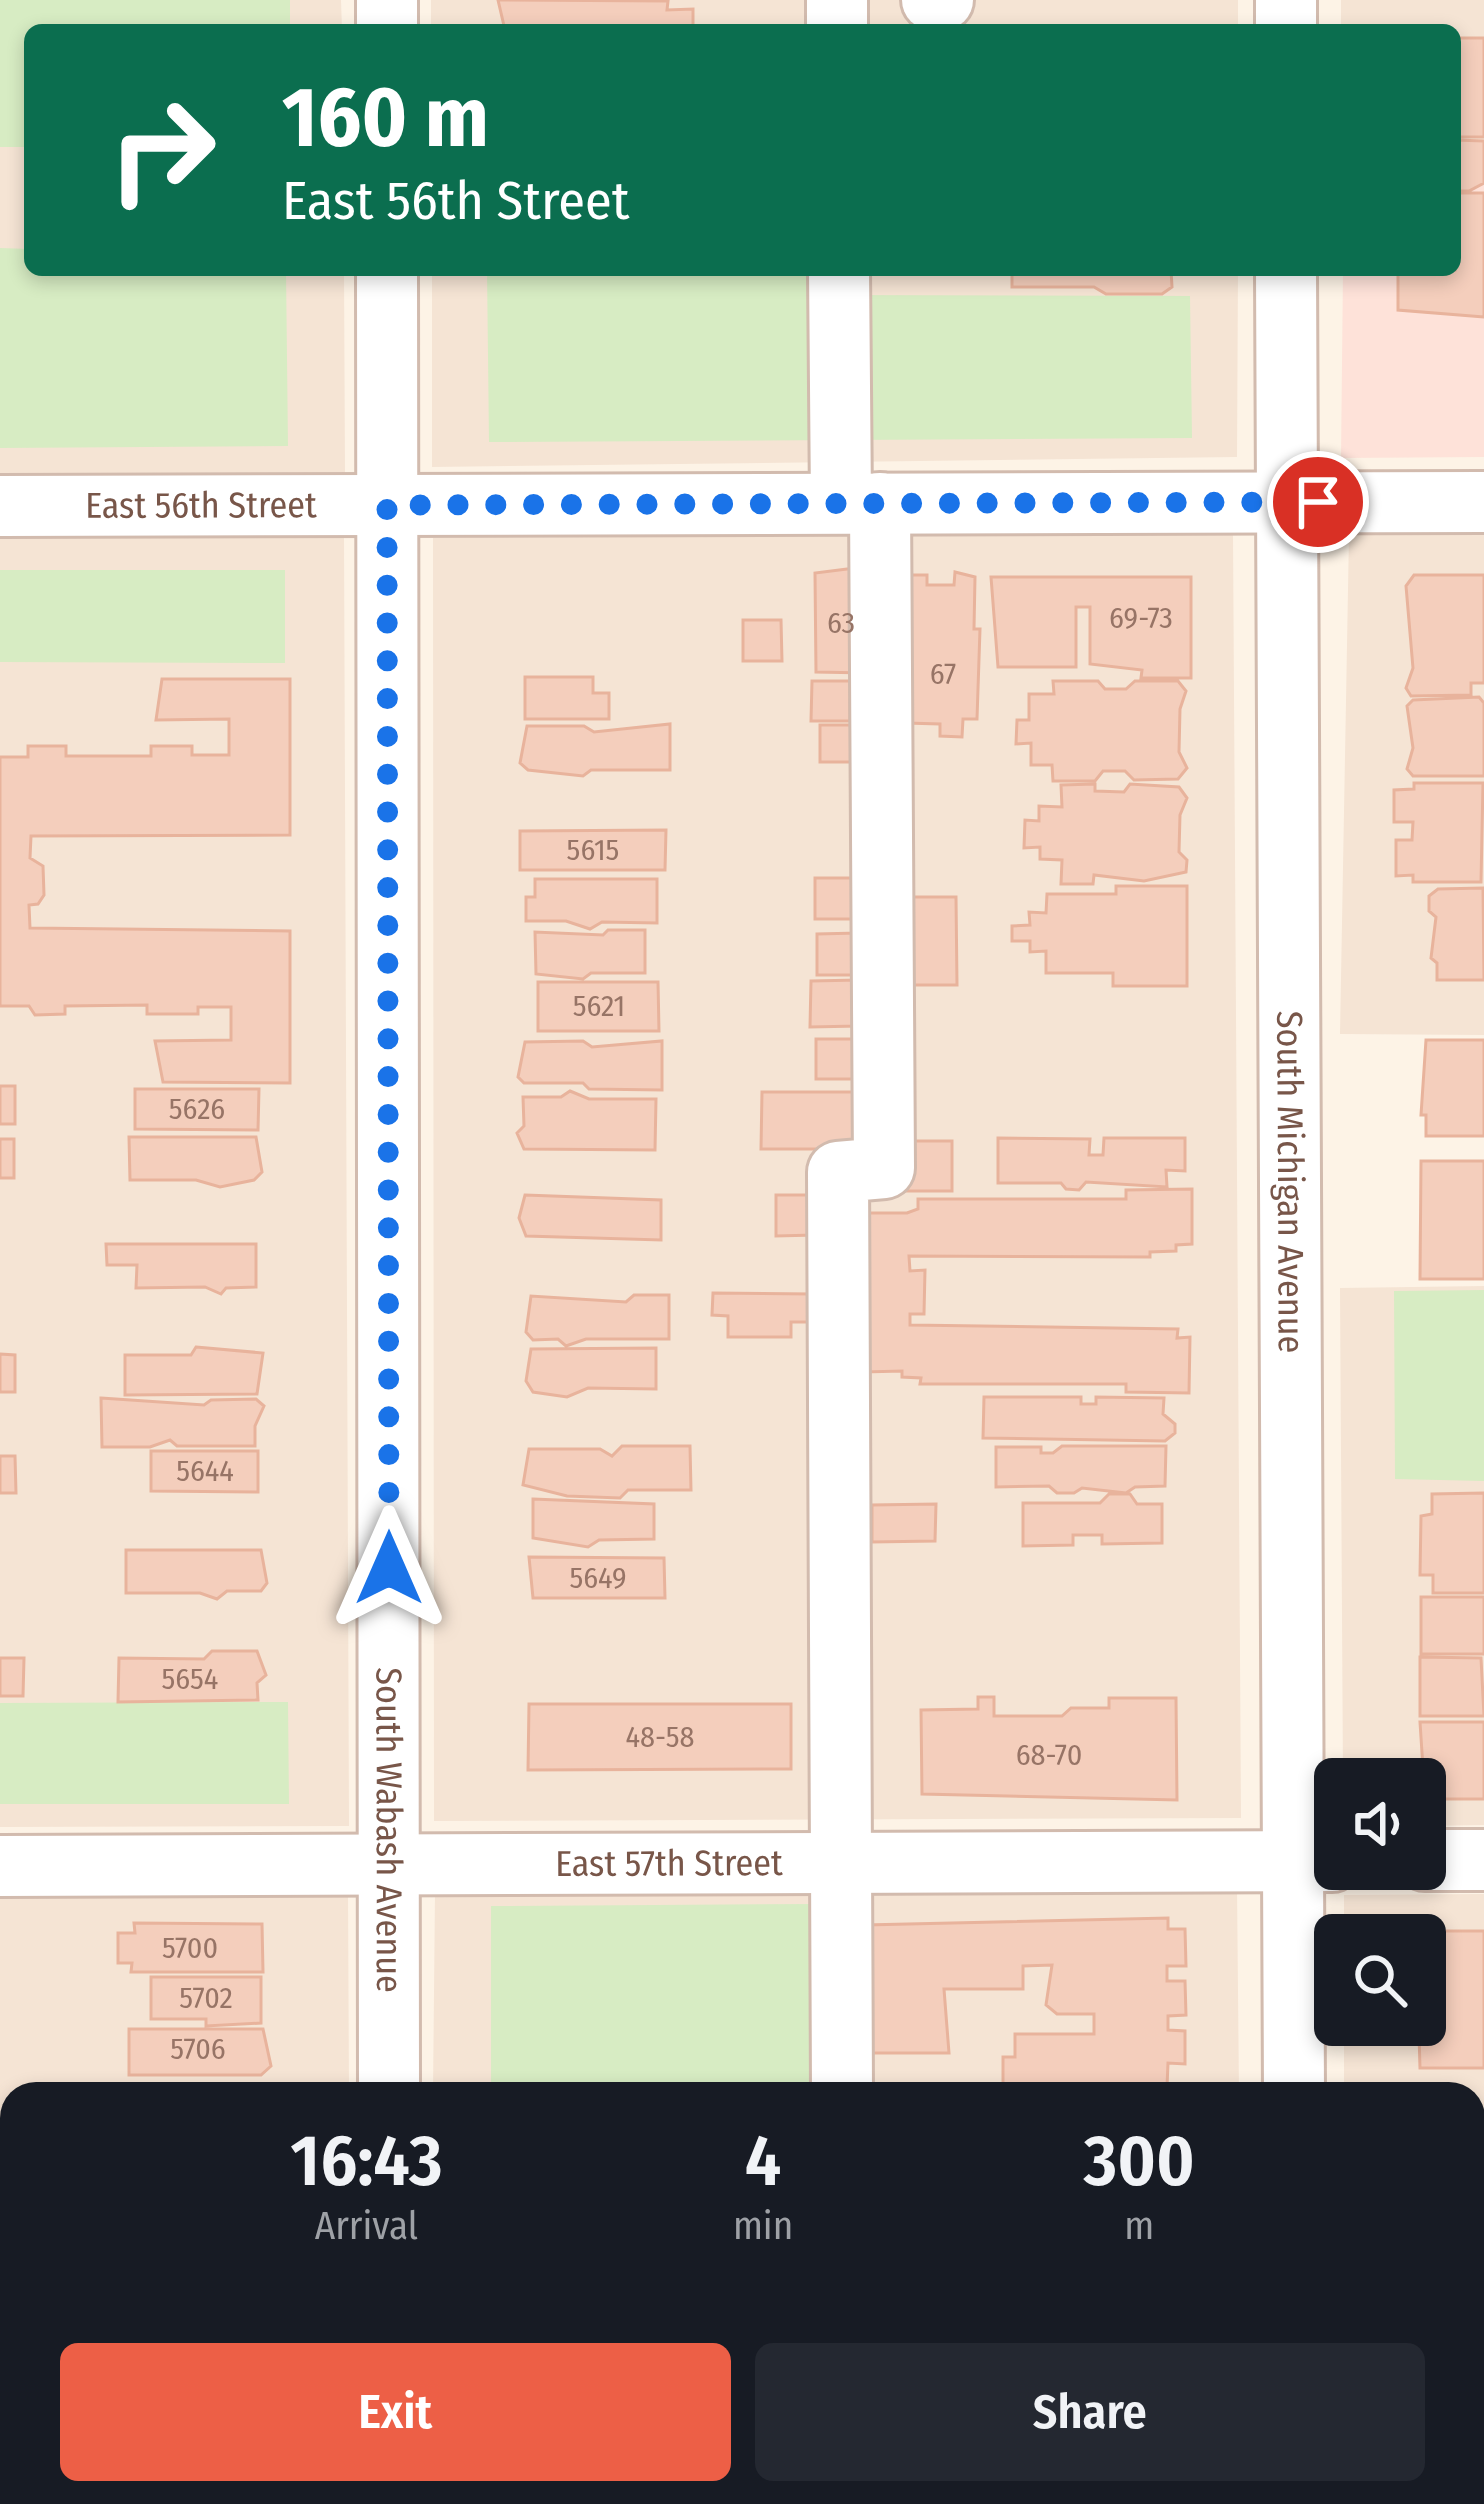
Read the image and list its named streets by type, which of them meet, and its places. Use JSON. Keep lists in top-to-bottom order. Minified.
{"streets":{"street":["East 56th Street","South Michigan Avenue","South Wabash Avenue","East 57th Street"]},"crossings":[["East 56th Street","South Michigan Avenue"],["East 56th Street","South Wabash Avenue"],["South Michigan Avenue","East 57th Street"],["South Wabash Avenue","East 57th Street"]],"house_numbers":["69-73","63","67","5615","5621","5626","5644","5649","5654","48-58","68-70","5700","5702","5706"],"page":{"turn":["160 m","East 56th Street"],"eta":["16:43","Arrival","4","min","300","m"],"buttons":["Exit","Share"]}}
